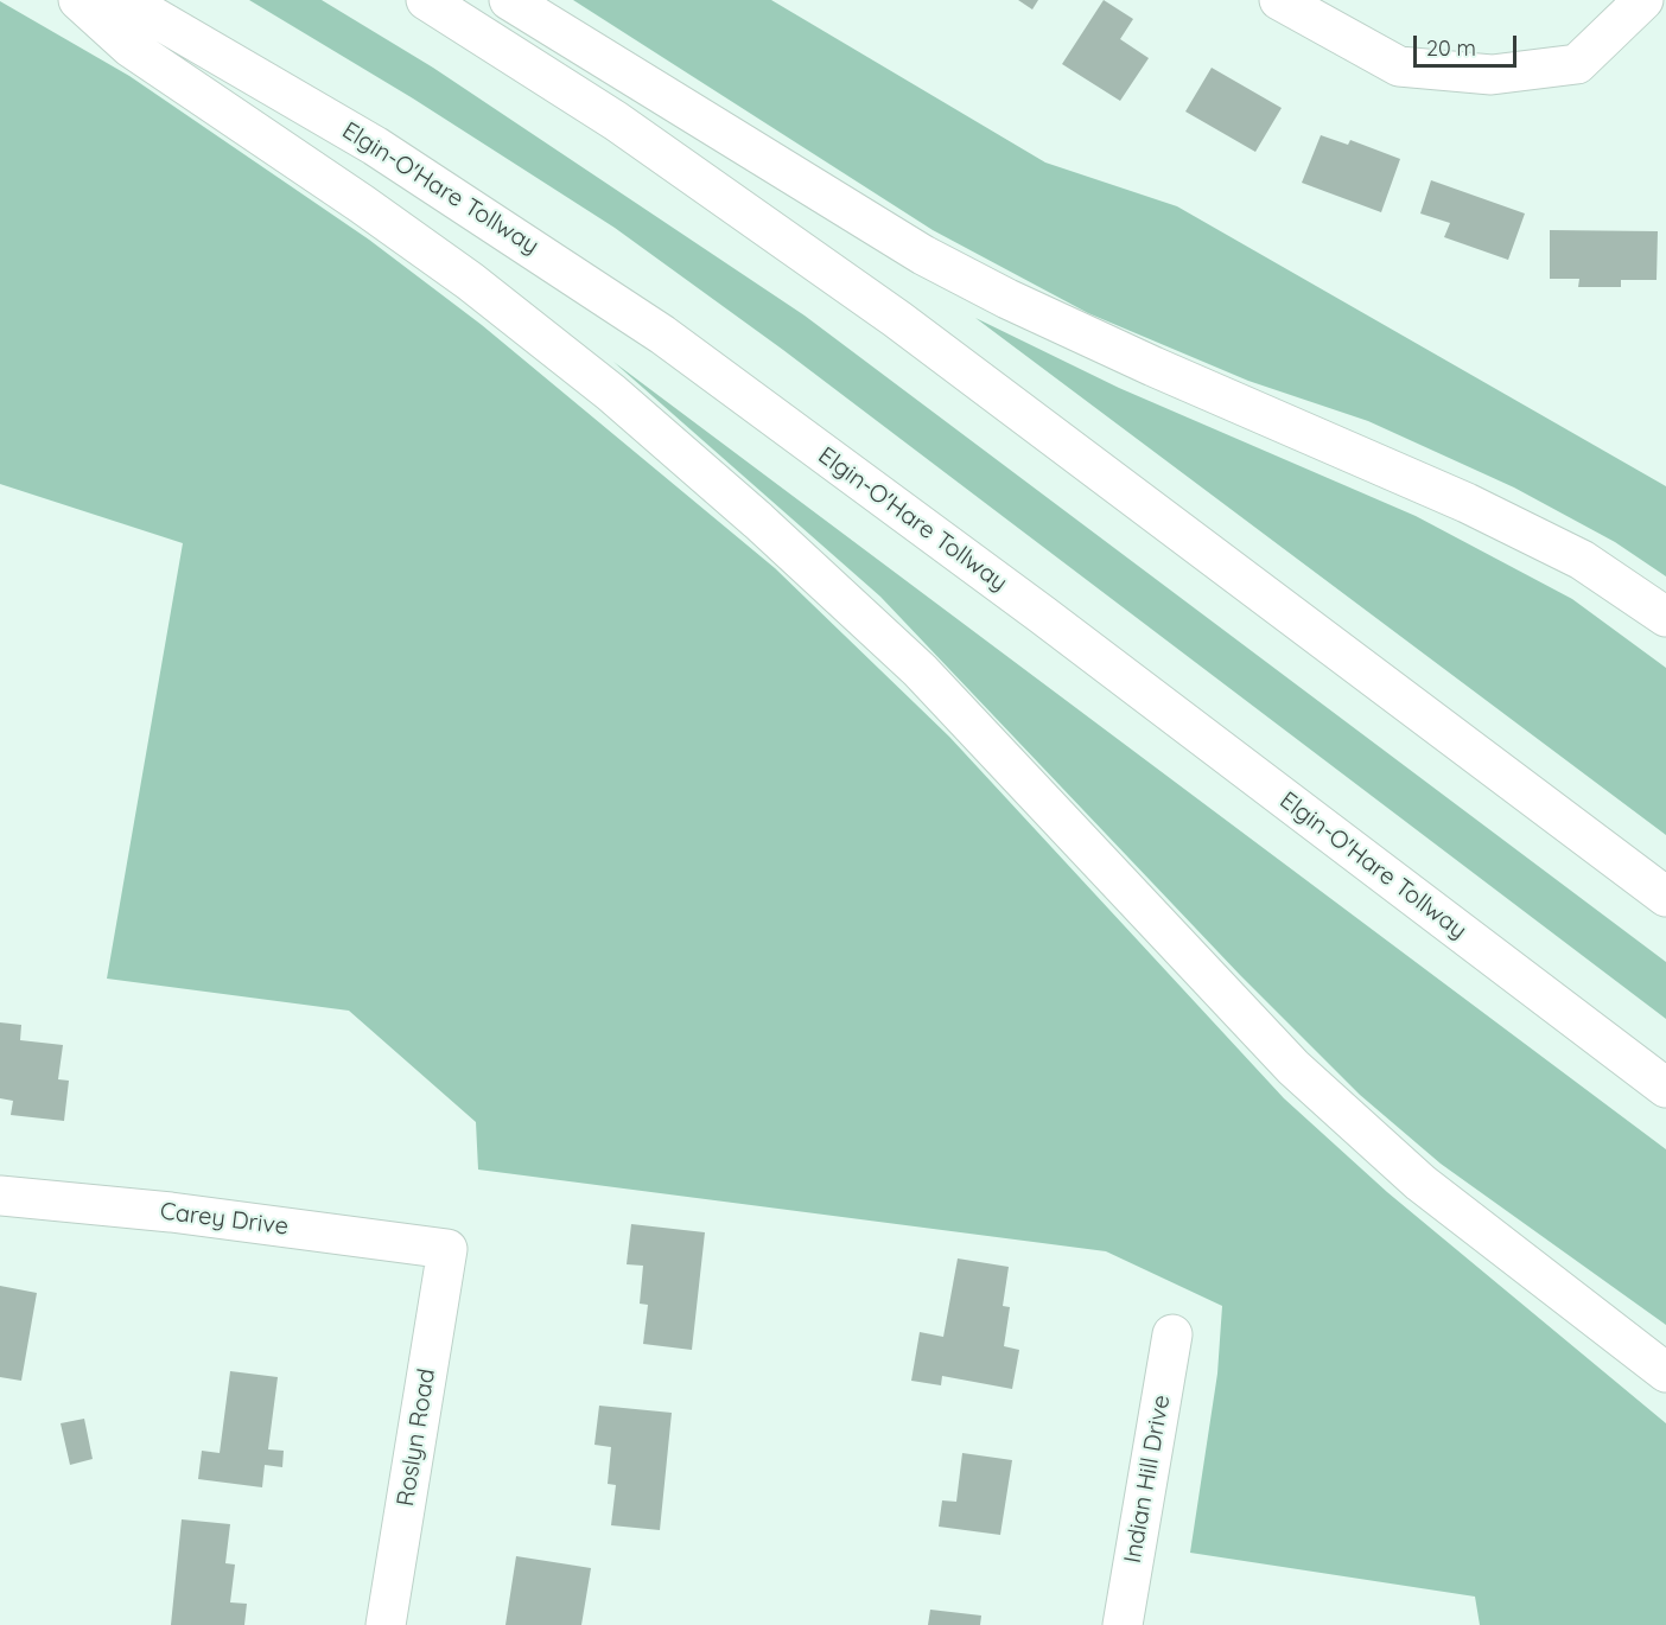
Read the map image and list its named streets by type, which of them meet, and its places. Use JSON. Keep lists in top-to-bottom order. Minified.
{"streets":{"main road":["Elgin-O'Hare Tollway","Carey Drive","Roslyn Road","Indian Hill Drive"]},"crossings":[["Carey Drive","Roslyn Road"]],"scale_bar":"20 m"}
